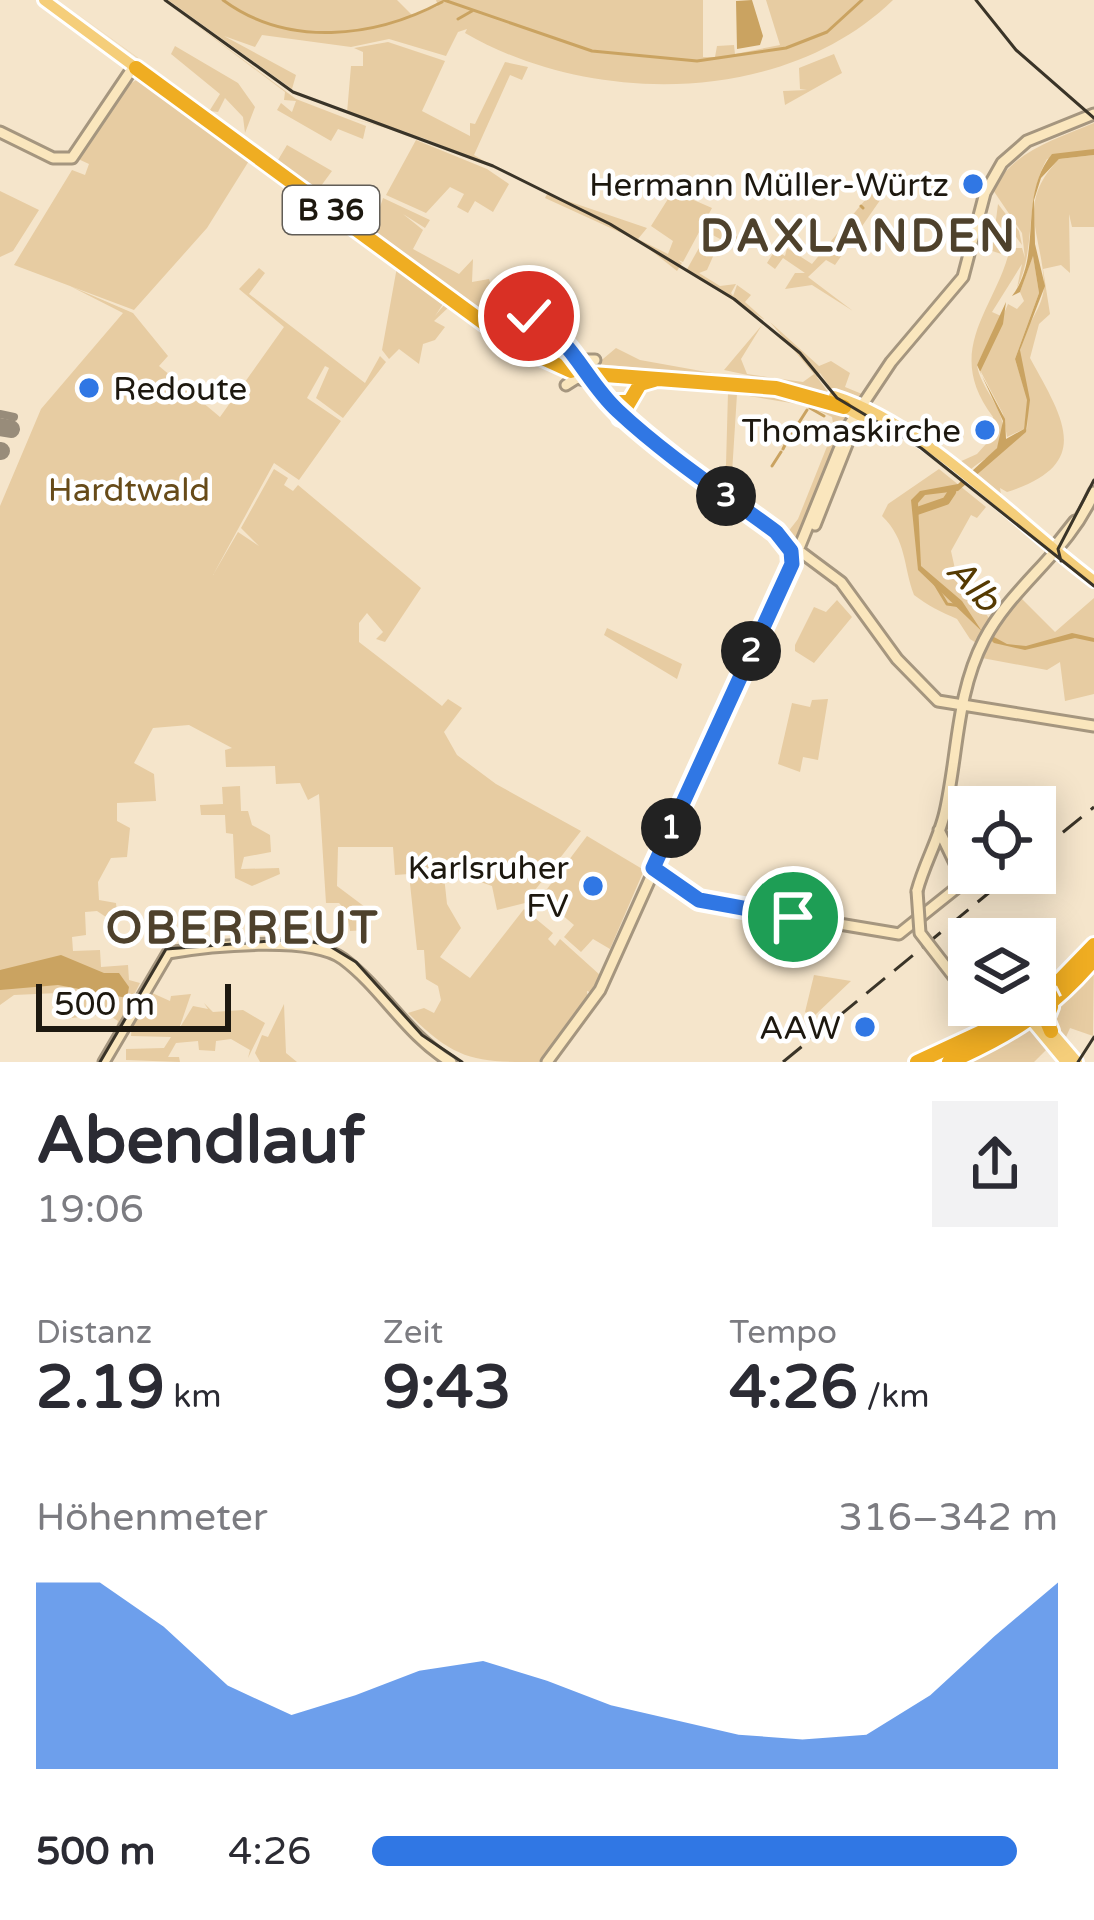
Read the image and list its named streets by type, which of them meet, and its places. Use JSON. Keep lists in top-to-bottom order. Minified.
{"streets":{"highway":["B 36"]},"districts":["DAXLANDEN","OBERREUT"],"water":["Alb"],"parks":["Hardtwald"],"places":["Hermann Müller-Würtz","Redoute","Thomaskirche","Karlsruher FV","AAW"],"scale_bar":"500 m","page":{"pins":["3","2","1"],"scale":"500 m","heading":["Abendlauf","19:06"],"stats":[["Distanz","2.19 km"],["Zeit","9:43"],["Tempo","4:26 /km"]],"chart":["Höhenmeter","316–342 m"],"list":[{"name":"500 m","note":"4:26"}]}}
